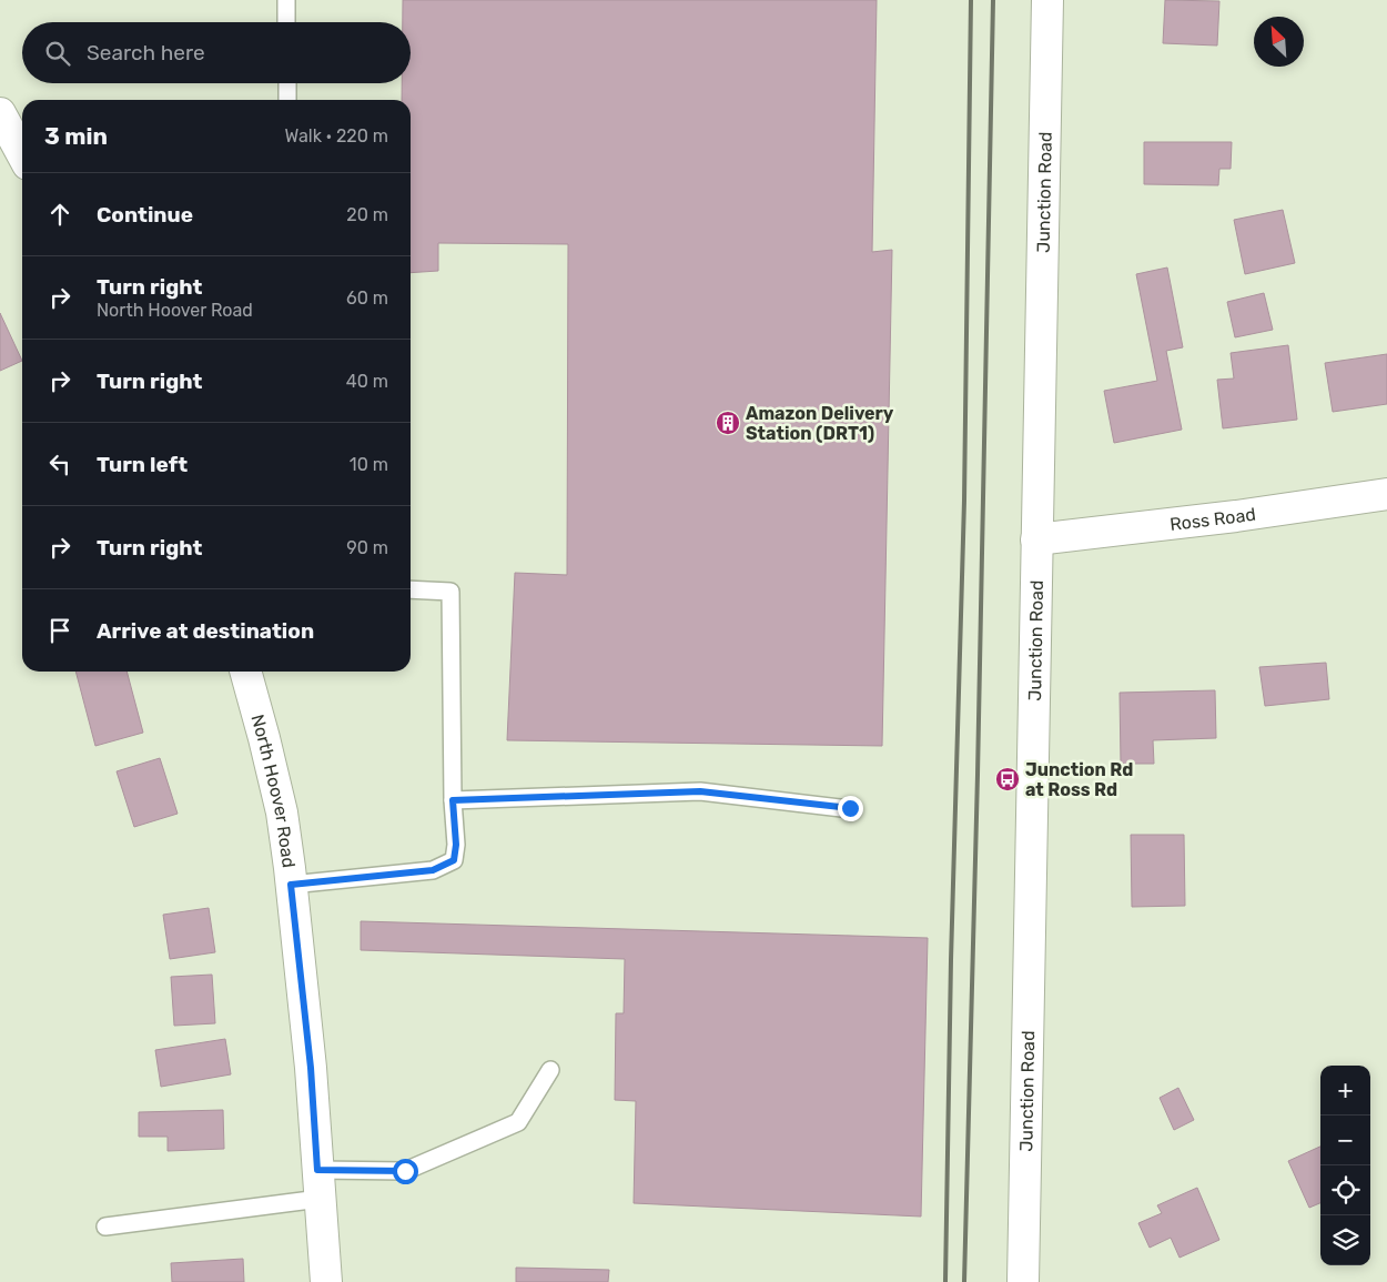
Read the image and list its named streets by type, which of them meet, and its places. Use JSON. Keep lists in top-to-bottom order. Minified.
{"streets":{"street":["Junction Road","Ross Road","North Hoover Road"]},"crossings":[["Junction Road","Ross Road"]],"places":{"building":["Amazon Delivery Station (DRT1)"],"bus stop":["Junction Rd at Ross Rd"]},"north":"top left","page":{"search":"Search here","heading":["3 min","Walk · 220 m"],"list":[["Continue","20 m"],["Turn right","North Hoover Road","60 m"],["Turn right","40 m"],["Turn left","10 m"],["Turn right","90 m"],"Arrive at destination"],"map_buttons":["+","−"]}}
